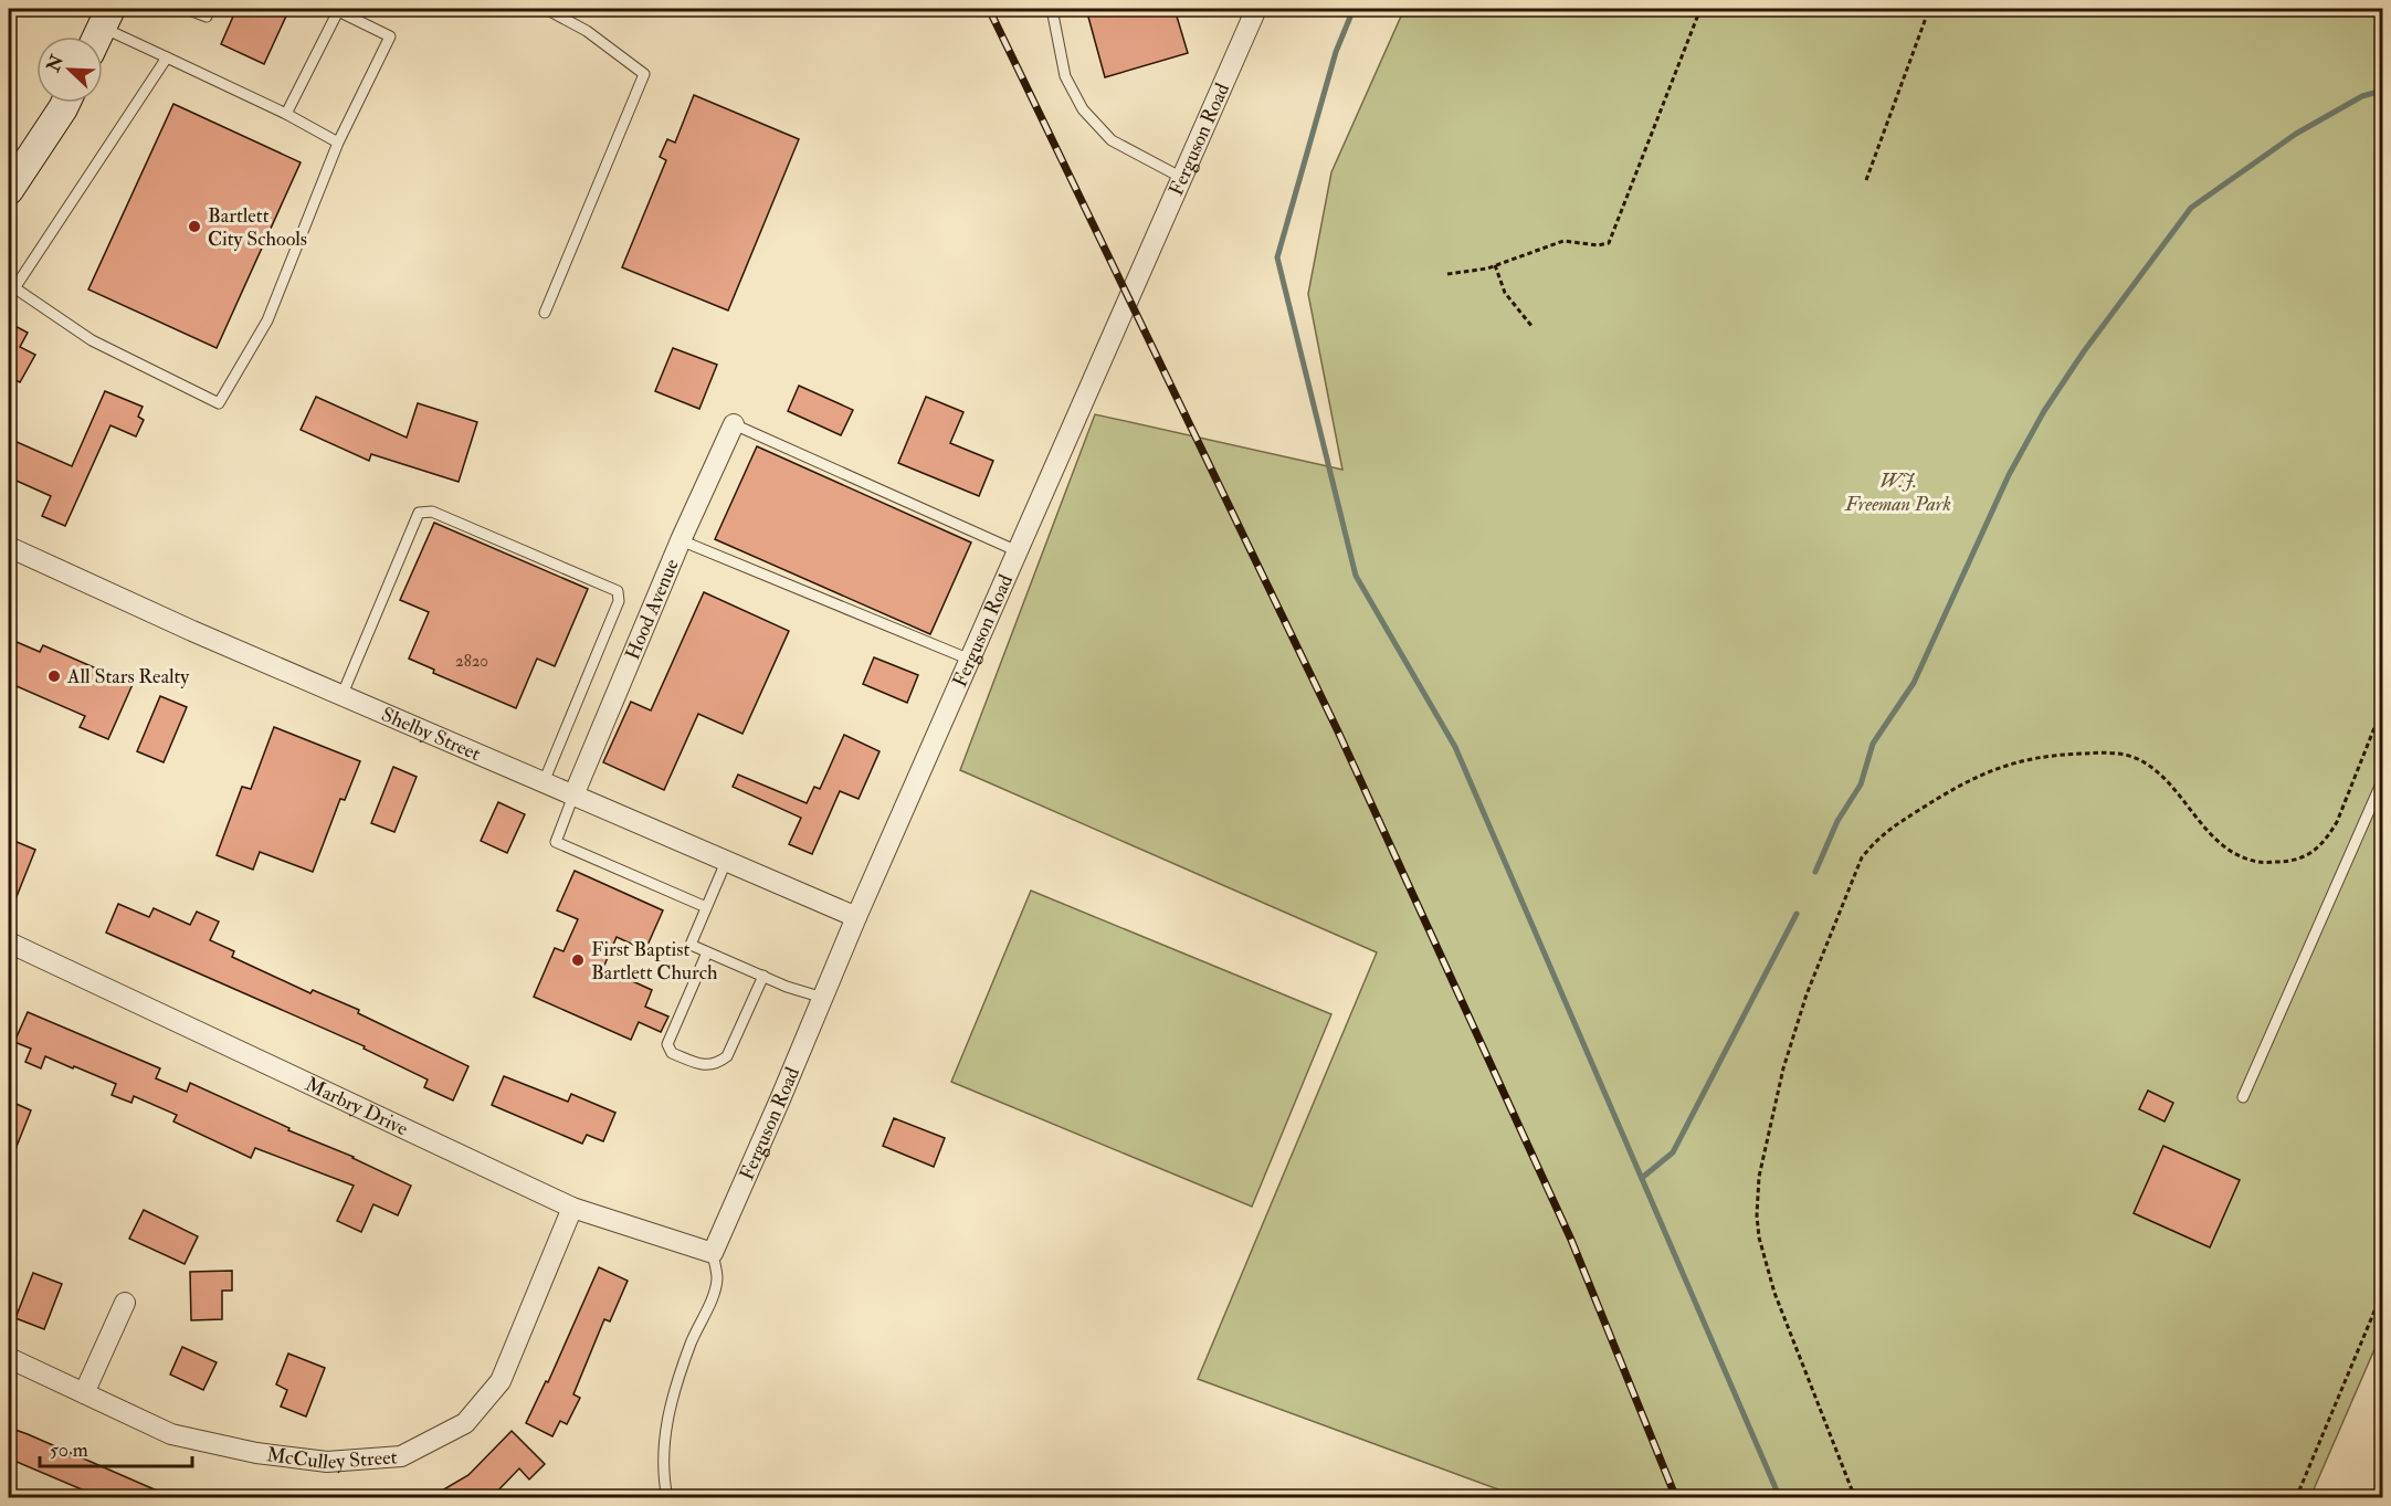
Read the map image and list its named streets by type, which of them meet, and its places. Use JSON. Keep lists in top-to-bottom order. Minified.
{"streets":{"street":["Ferguson Road","Hood Avenue","Shelby Street","Marbry Drive","McCulley Street"]},"crossings":[["Ferguson Road","Shelby Street"],["Ferguson Road","Marbry Drive"],["Hood Avenue","Shelby Street"],["Marbry Drive","McCulley Street"]],"parks":["W.J. Freeman Park"],"places":["Bartlett City Schools","All Stars Realty","First Baptist Bartlett Church"],"house_numbers":["2820"],"scale_bar":"50 m","north":"top left"}
